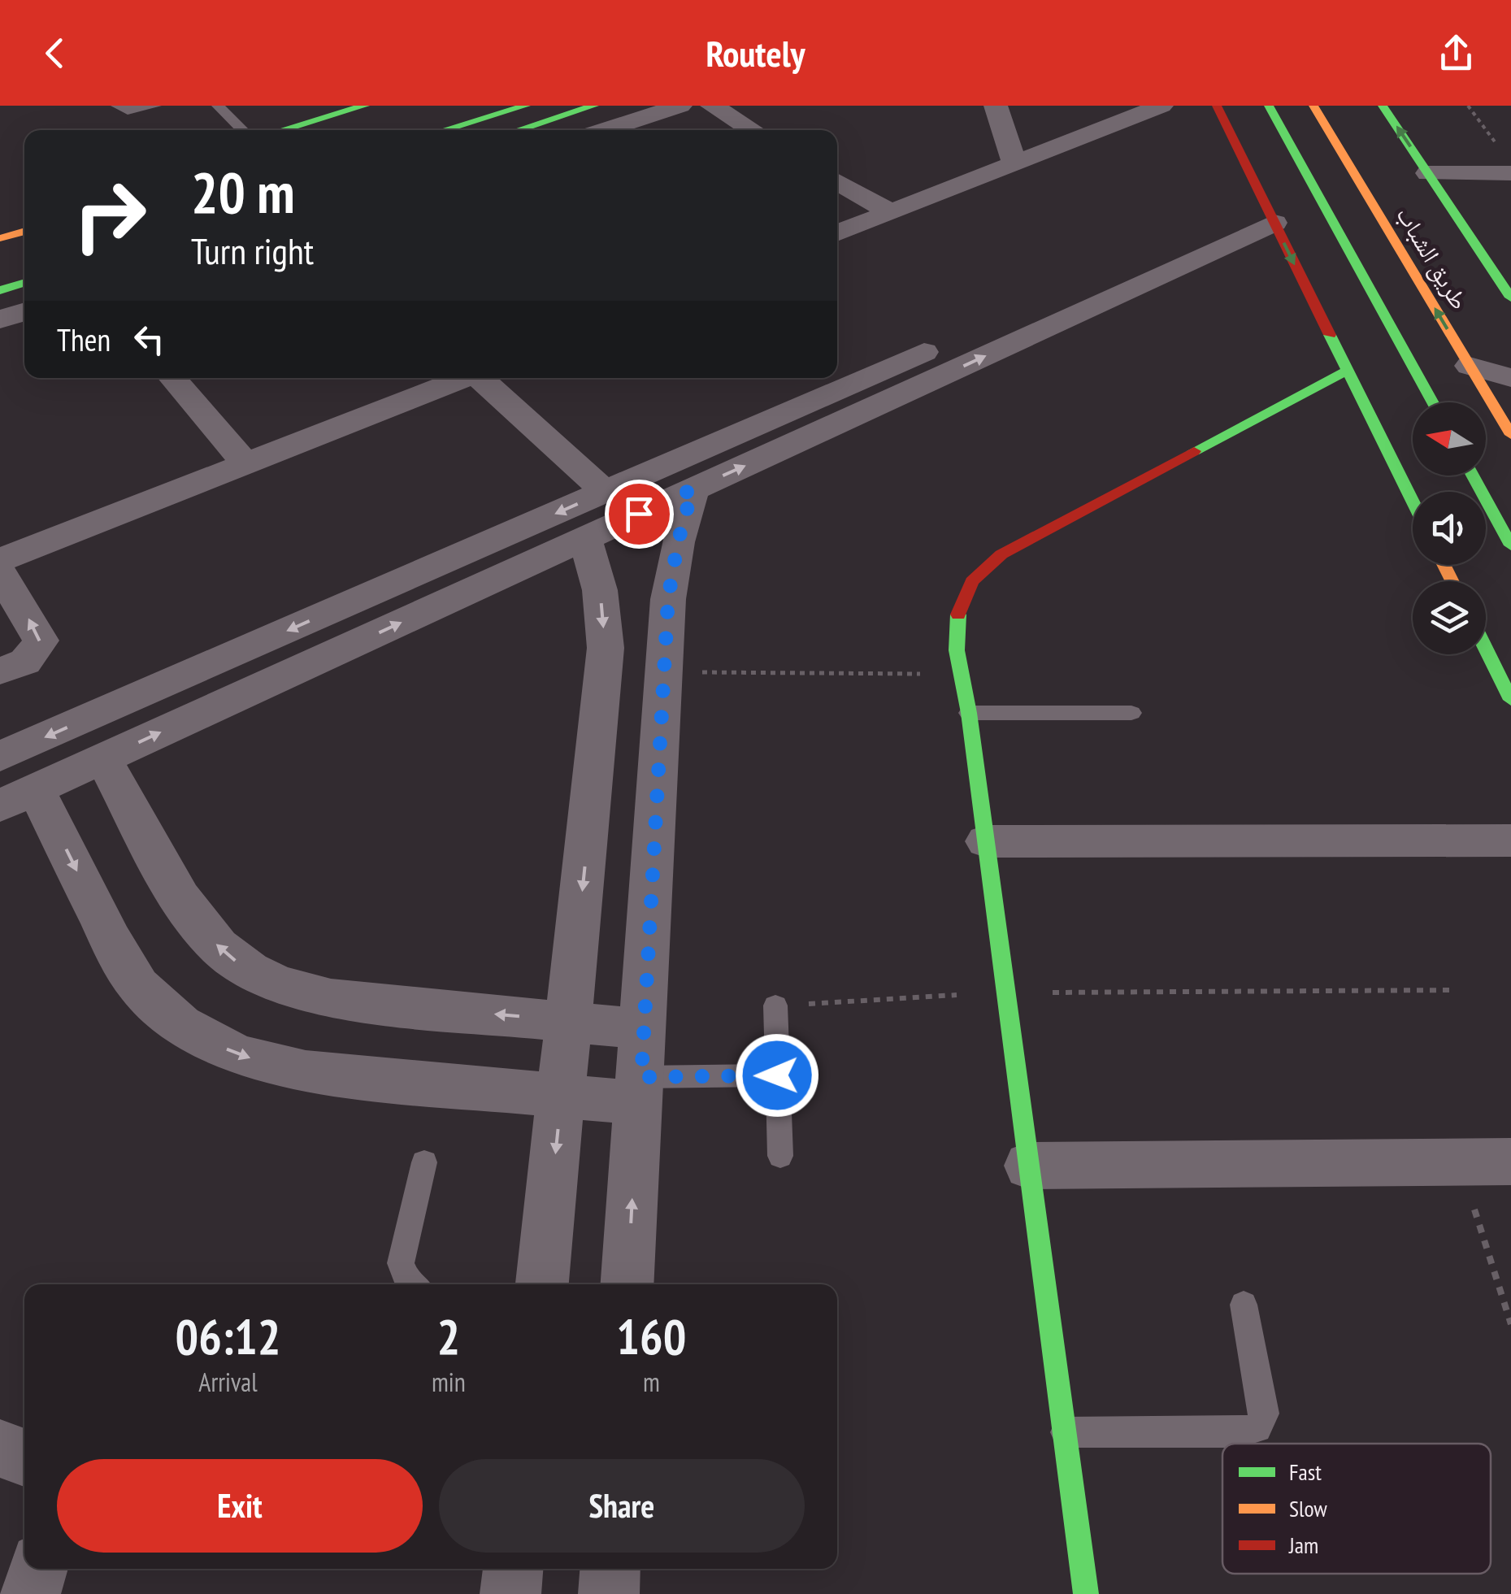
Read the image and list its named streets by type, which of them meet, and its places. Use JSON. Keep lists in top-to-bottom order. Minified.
{"streets":{"street":["طريق الشباب"]},"legend":["Fast","Slow","Jam"],"north":"left","page":{"header":"Routely","turn":["20 m","Turn right"],"then":"Then","eta":["06:12","Arrival","2","min","160","m"],"buttons":["Exit","Share"]}}
